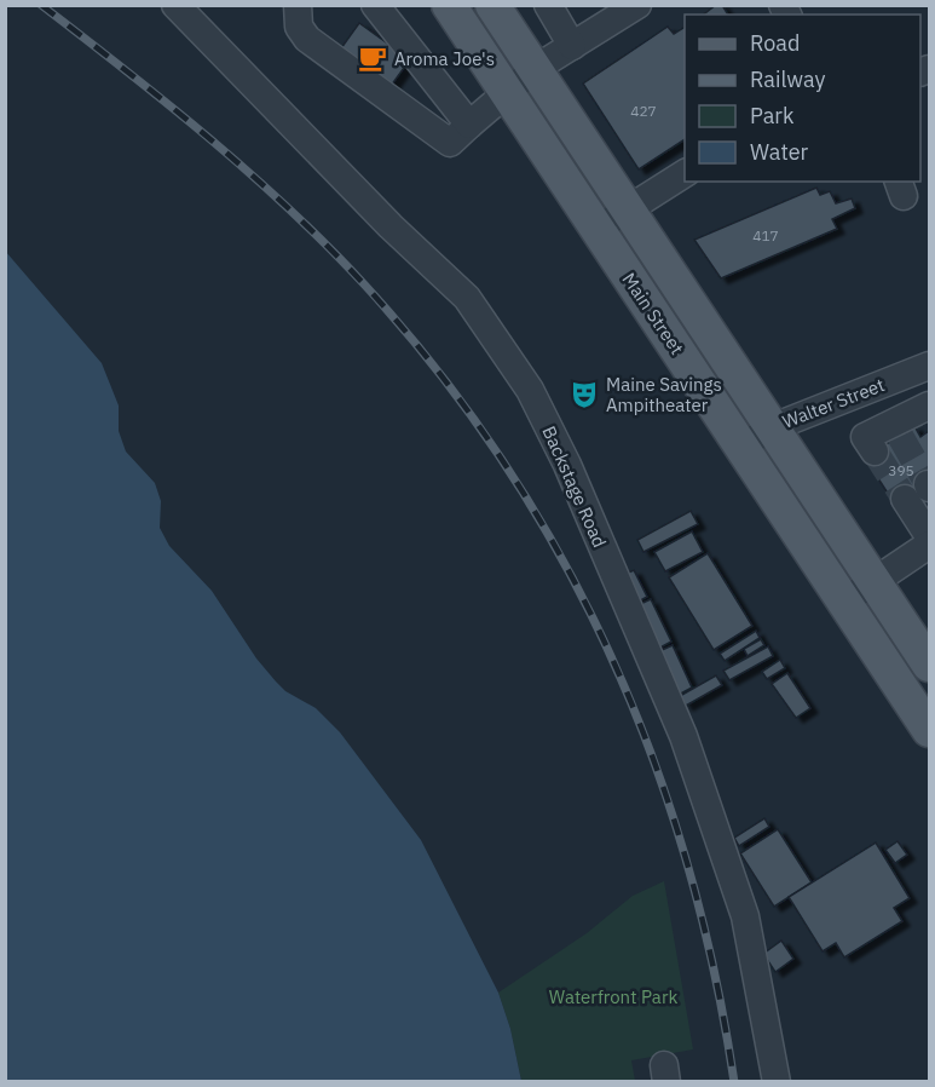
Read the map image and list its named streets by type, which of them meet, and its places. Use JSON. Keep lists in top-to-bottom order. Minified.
{"streets":{"main road":["Main Street"],"street":["Walter Street","Backstage Road"]},"crossings":[["Main Street","Walter Street"]],"parks":["Waterfront Park"],"places":{"cafe":["Aroma Joe's"],"theatre":["Maine Savings Ampitheater"]},"house_numbers":["427","417","395"],"legend":["Road","Railway","Park","Water"]}
